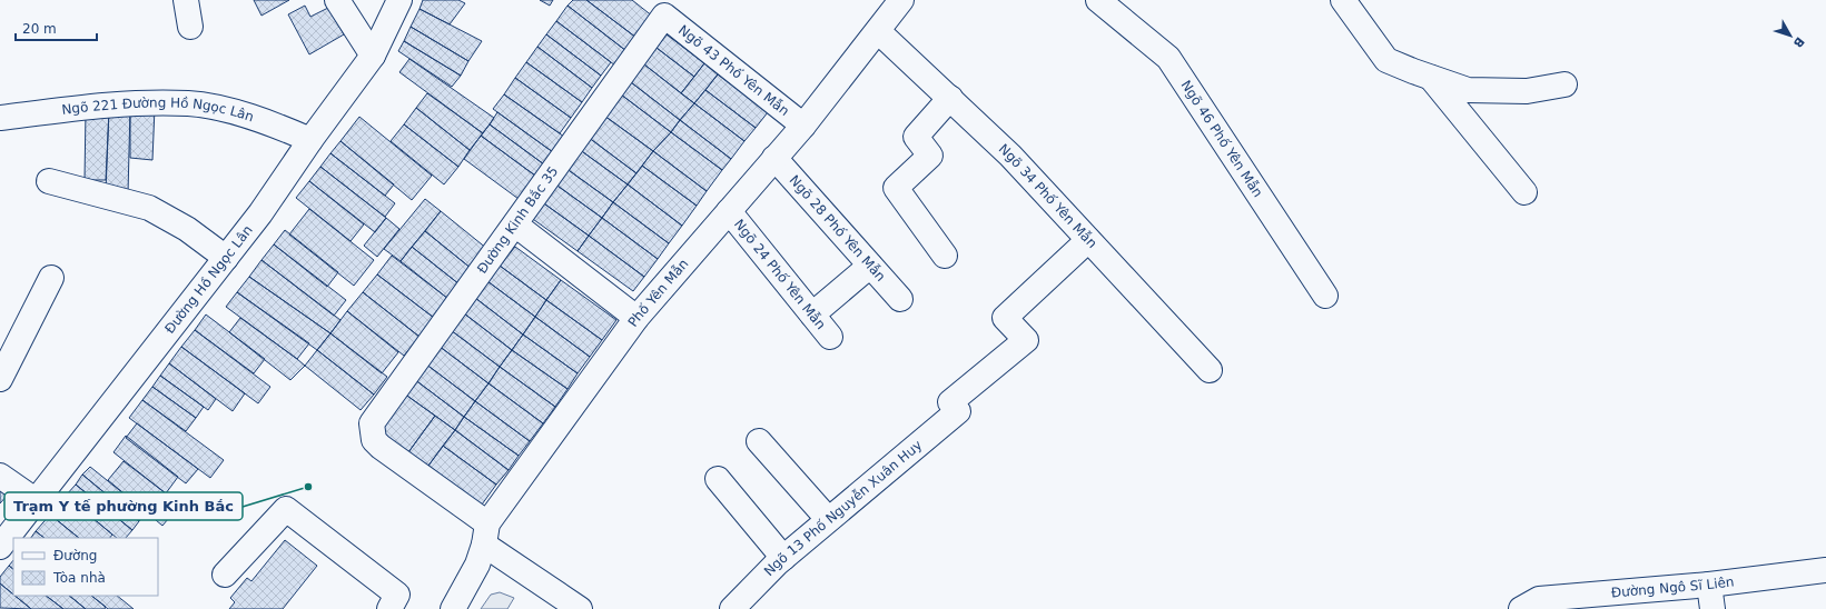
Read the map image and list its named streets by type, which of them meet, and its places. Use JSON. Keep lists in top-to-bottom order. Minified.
{"streets":{"street":["Ngõ 43 Phố Yên Mẫn","Ngõ 221 Đường Hồ Ngọc Lân","Ngõ 46 Phố Yên Mẫn","Ngõ 34 Phố Yên Mẫn","Đường Kinh Bắc 35","Ngõ 28 Phố Yên Mẫn","Ngõ 24 Phố Yên Mẫn","Đường Hồ Ngọc Lân","Phố Yên Mẫn","Ngõ 13 Phố Nguyễn Xuân Huy","Đường Ngô Sĩ Liên"]},"crossings":[["Ngõ 43 Phố Yên Mẫn","Đường Kinh Bắc 35"],["Ngõ 43 Phố Yên Mẫn","Phố Yên Mẫn"],["Ngõ 221 Đường Hồ Ngọc Lân","Đường Hồ Ngọc Lân"],["Ngõ 34 Phố Yên Mẫn","Phố Yên Mẫn"],["Ngõ 34 Phố Yên Mẫn","Ngõ 13 Phố Nguyễn Xuân Huy"],["Đường Kinh Bắc 35","Phố Yên Mẫn"],["Ngõ 28 Phố Yên Mẫn","Phố Yên Mẫn"],["Ngõ 24 Phố Yên Mẫn","Phố Yên Mẫn"]],"places":["Trạm Y tế phường Kinh Bắc"],"legend":["Đường","Tòa nhà"],"scale_bar":"20 m","north":"bottom right"}
